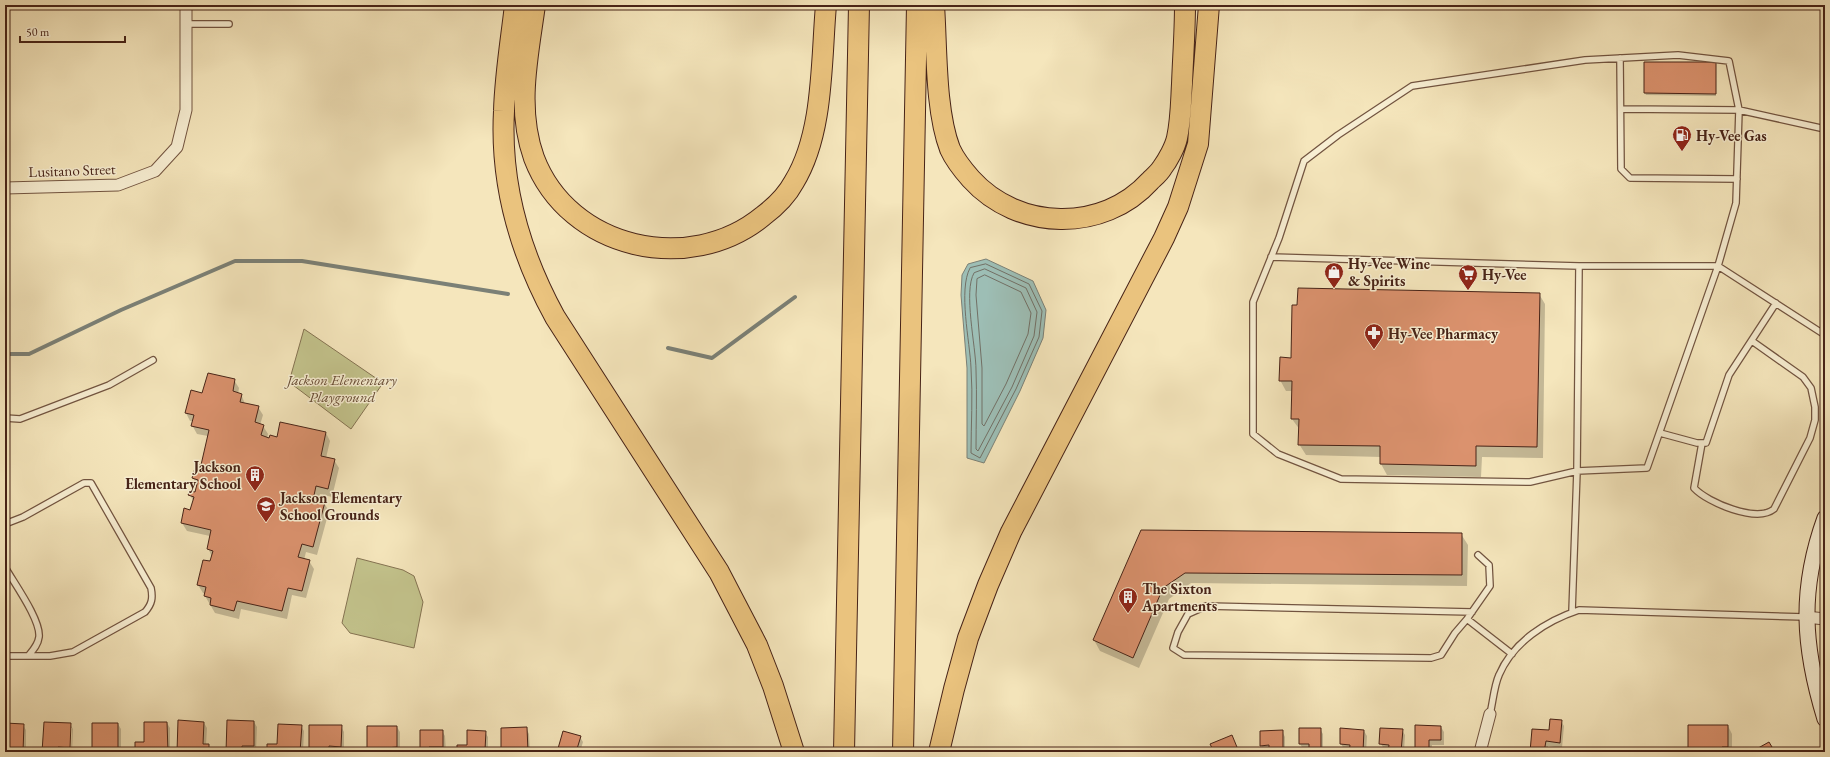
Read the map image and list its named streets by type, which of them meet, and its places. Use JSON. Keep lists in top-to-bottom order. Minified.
{"streets":{"street":["Lusitano Street"]},"parks":["Jackson Elementary Playground"],"places":{"fuel station":["Hy-Vee Gas"],"shop":["Hy-Vee Wine & Spirits"],"supermarket":["Hy-Vee"],"pharmacy":["Hy-Vee Pharmacy"],"building":["Jackson Elementary School","The Sixton Apartments"],"school or university":["Jackson Elementary School Grounds"]},"scale_bar":"50 m"}
